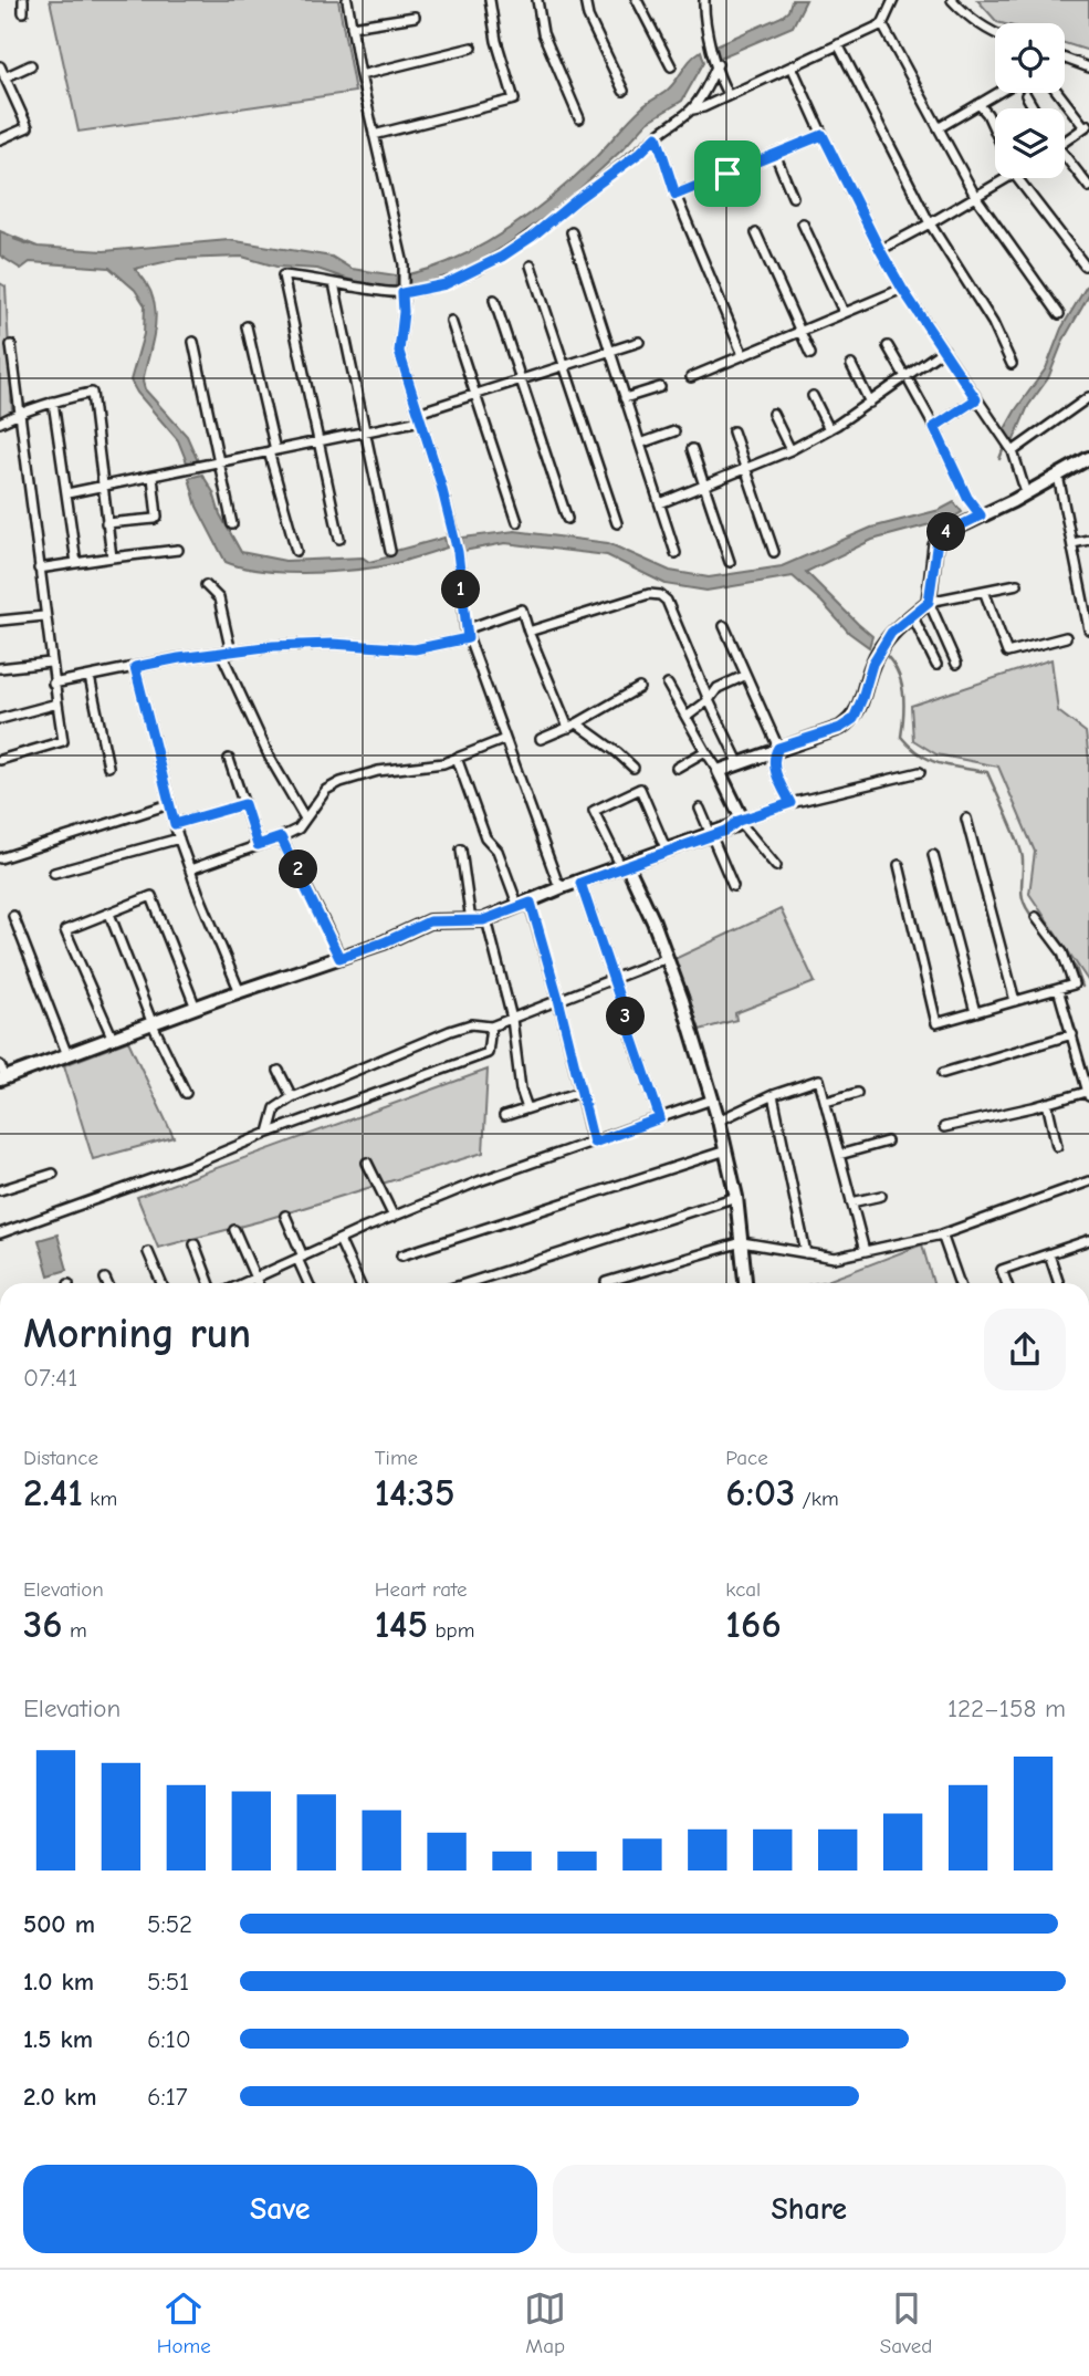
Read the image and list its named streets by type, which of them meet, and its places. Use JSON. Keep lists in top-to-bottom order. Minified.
{"page":{"pins":["4","1","2","3"],"heading":["Morning run","07:41"],"stats":[["Distance","2.41 km"],["Time","14:35"],["Pace","6:03 /km"],["Elevation","36 m"],["Heart rate","145 bpm"],["kcal","166"]],"chart":["Elevation","122–158 m"],"list":[{"name":"500 m","note":"5:52"},{"name":"1.0 km","note":"5:51"},{"name":"1.5 km","note":"6:10"},{"name":"2.0 km","note":"6:17"}],"buttons":["Save","Share"],"tabs":["Home","Map","Saved"]}}
